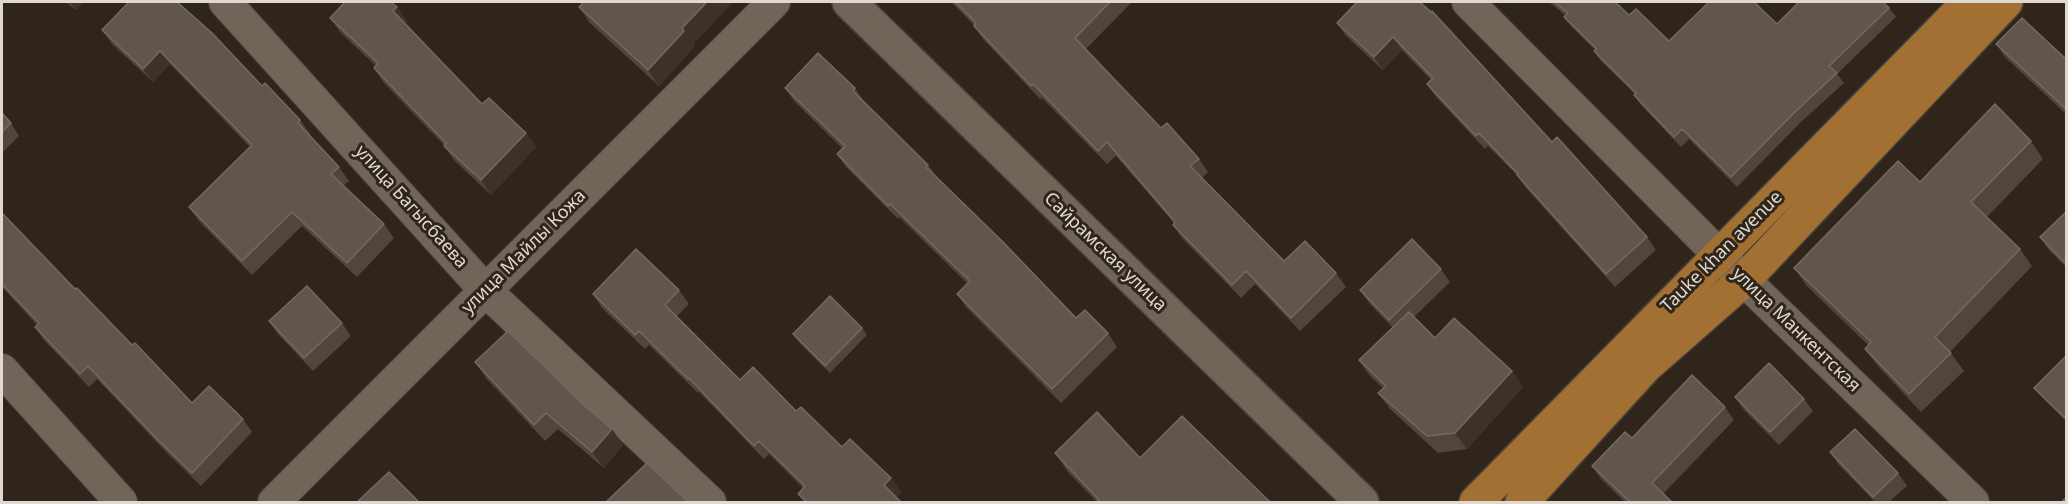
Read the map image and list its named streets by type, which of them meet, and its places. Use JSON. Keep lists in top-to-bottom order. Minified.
{"streets":{"main road":["Сайрамская улица","Tauke khan avenue"],"street":["улица Багысбаева","улица Майлы Кожа","улица Манкентская"]},"crossings":[["улица Багысбаева","улица Майлы Кожа"],["Tauke khan avenue","улица Манкентская"]]}
